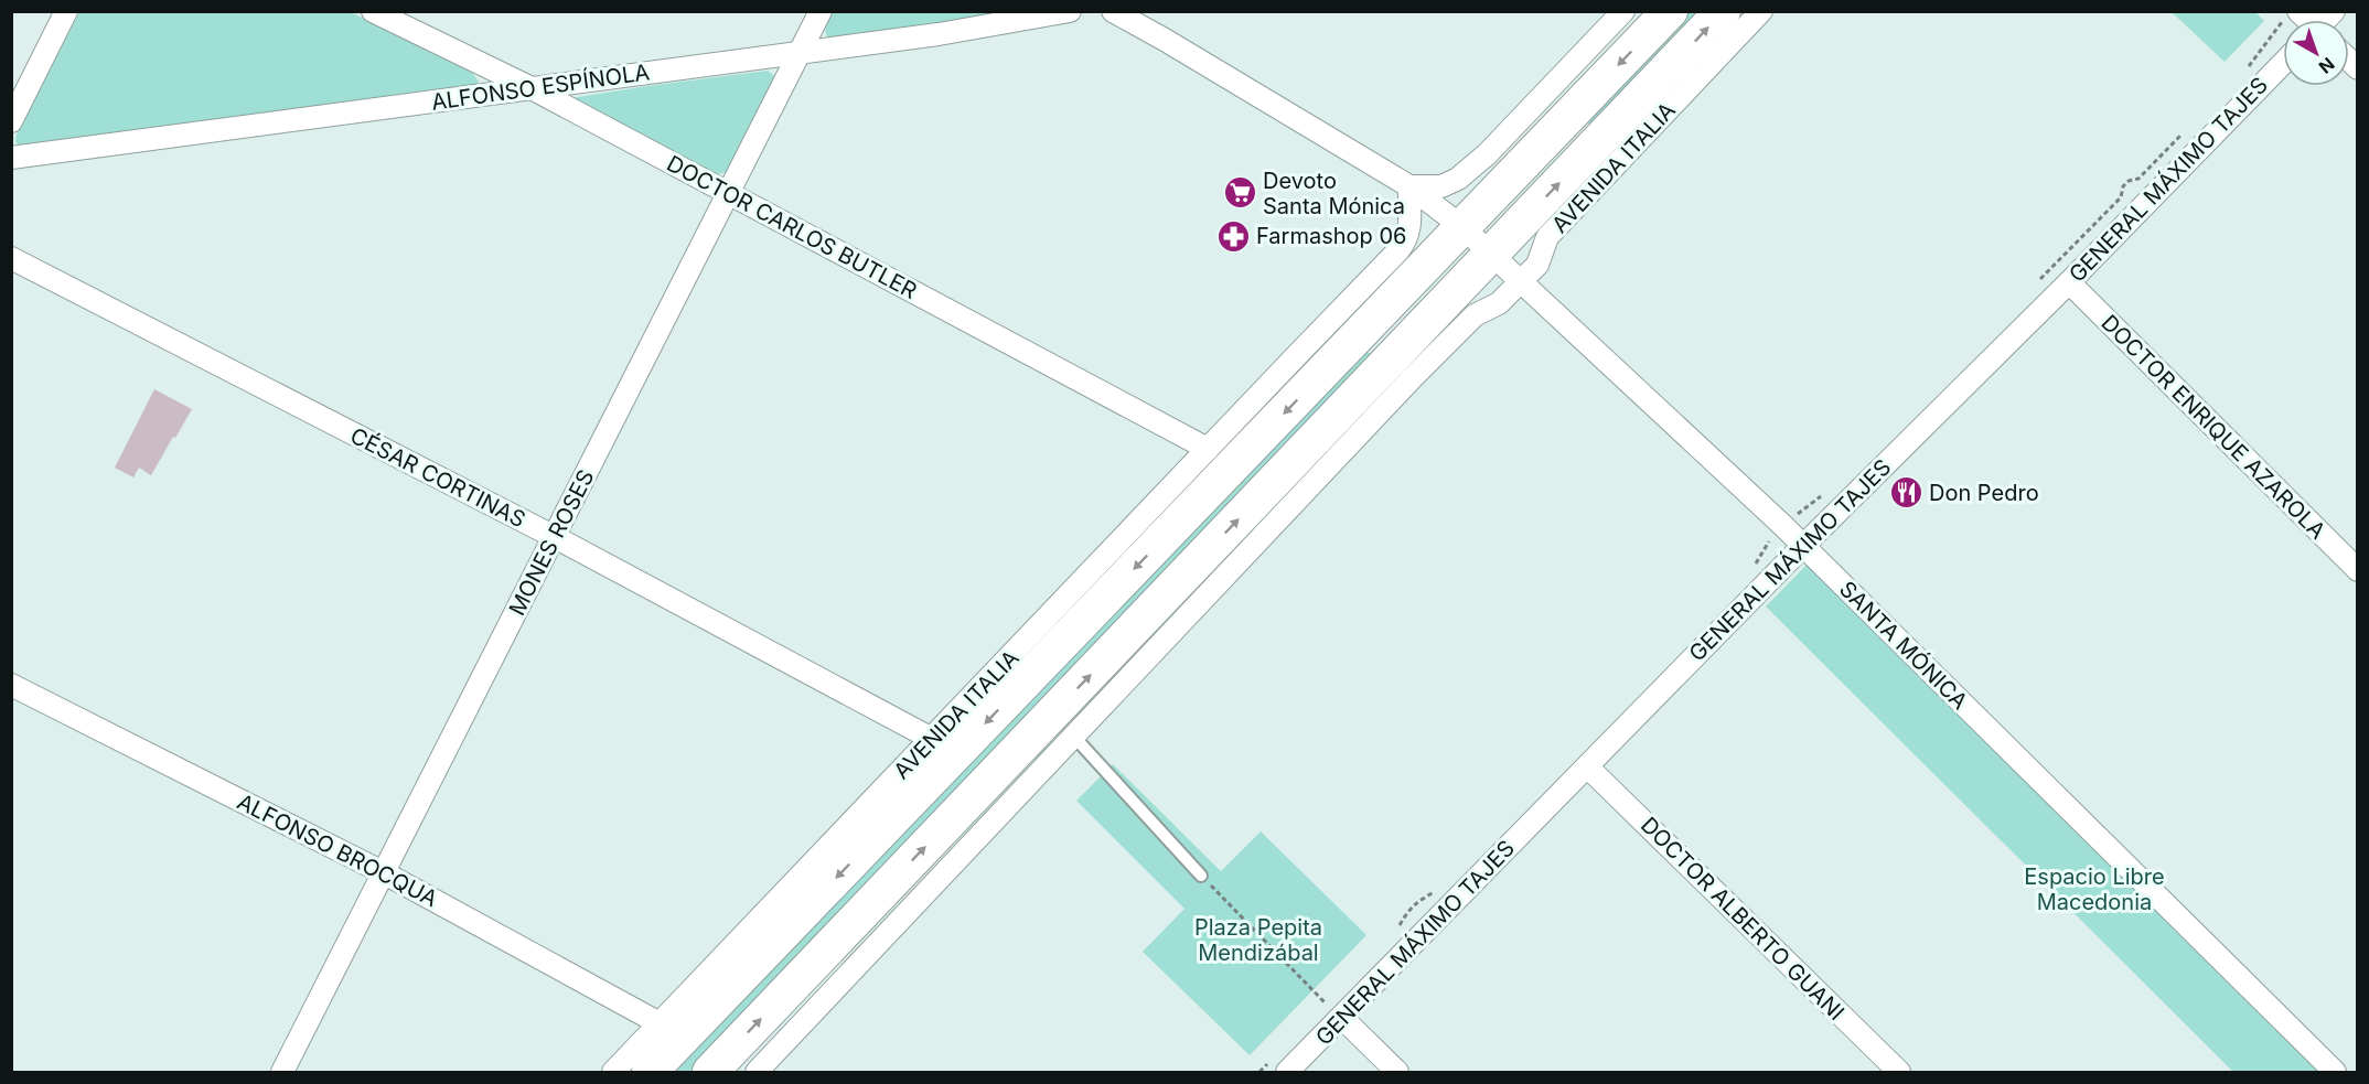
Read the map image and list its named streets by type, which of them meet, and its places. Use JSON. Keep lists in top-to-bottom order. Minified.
{"streets":{"main road":["AVENIDA ITALIA"],"street":["ALFONSO ESPÍNOLA","GENERAL MÁXIMO TAJES","DOCTOR CARLOS BUTLER","DOCTOR ENRIQUE AZAROLA","CÉSAR CORTINAS","MONES ROSES","SANTA MÓNICA","ALFONSO BROCQUA","DOCTOR ALBERTO GUANI"]},"crossings":[["ALFONSO ESPÍNOLA","DOCTOR CARLOS BUTLER"],["ALFONSO ESPÍNOLA","MONES ROSES"],["AVENIDA ITALIA","DOCTOR CARLOS BUTLER"],["AVENIDA ITALIA","CÉSAR CORTINAS"],["AVENIDA ITALIA","SANTA MÓNICA"],["AVENIDA ITALIA","ALFONSO BROCQUA"],["GENERAL MÁXIMO TAJES","DOCTOR ENRIQUE AZAROLA"],["GENERAL MÁXIMO TAJES","SANTA MÓNICA"],["GENERAL MÁXIMO TAJES","DOCTOR ALBERTO GUANI"],["DOCTOR CARLOS BUTLER","MONES ROSES"],["CÉSAR CORTINAS","MONES ROSES"],["MONES ROSES","ALFONSO BROCQUA"]],"parks":["Espacio Libre Macedonia","Plaza Pepita Mendizábal"],"places":{"supermarket":["Devoto Santa Mónica"],"pharmacy":["Farmashop 06"],"restaurant":["Don Pedro"]},"north":"bottom right"}
